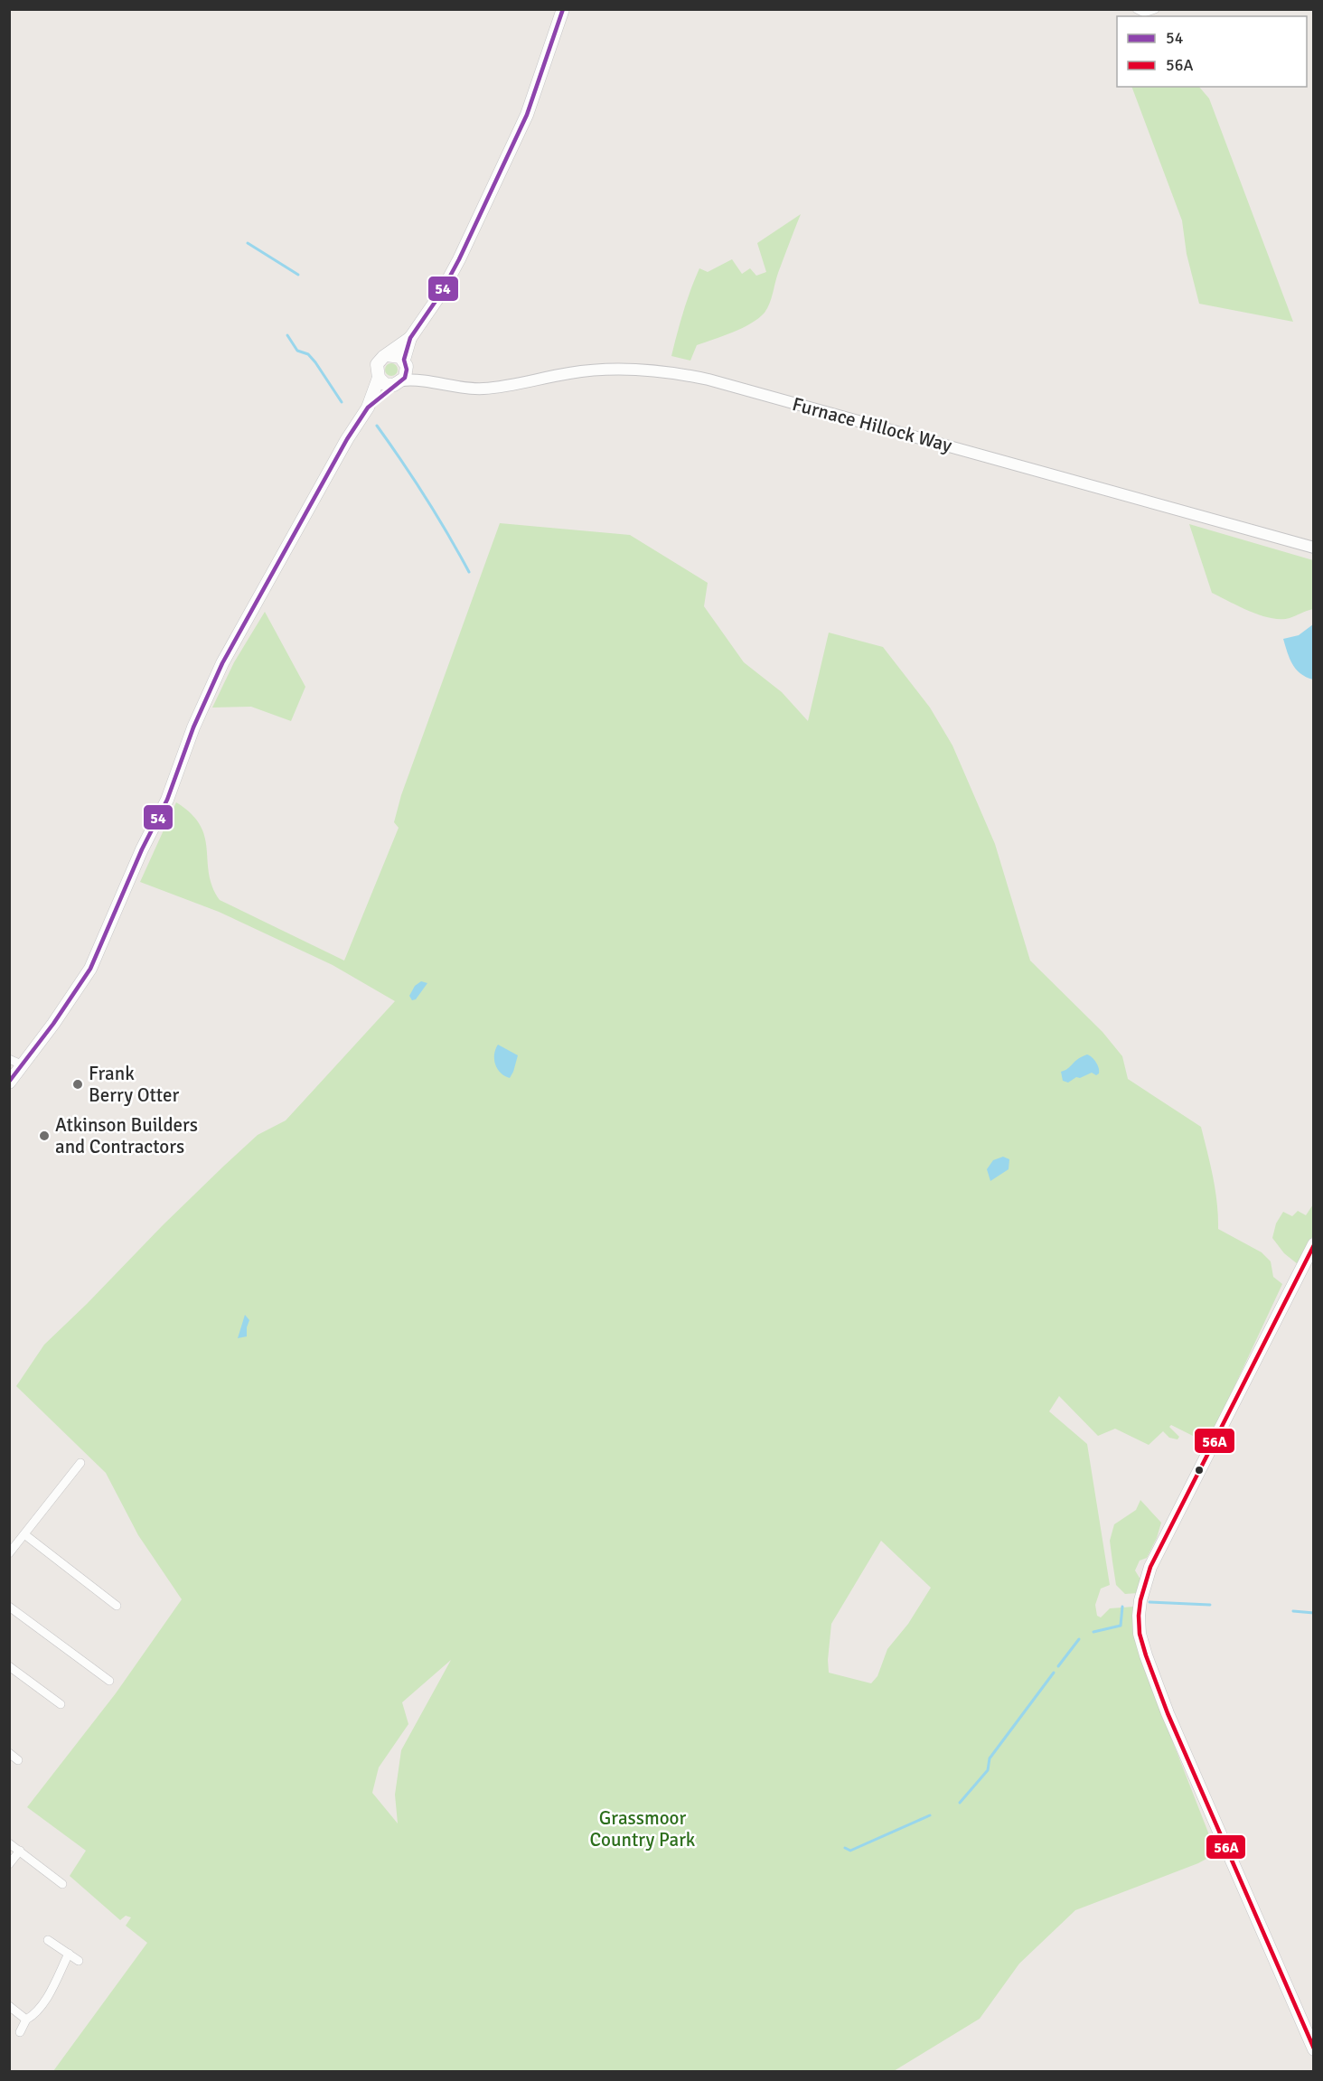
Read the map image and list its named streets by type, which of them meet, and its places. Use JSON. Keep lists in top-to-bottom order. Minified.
{"streets":{"street":["Furnace Hillock Way"]},"parks":["Grassmoor Country Park"],"places":["Frank Berry Otter","Atkinson Builders and Contractors"],"lines":["transit line 54","transit line 56A"],"legend":["54","56A"]}
